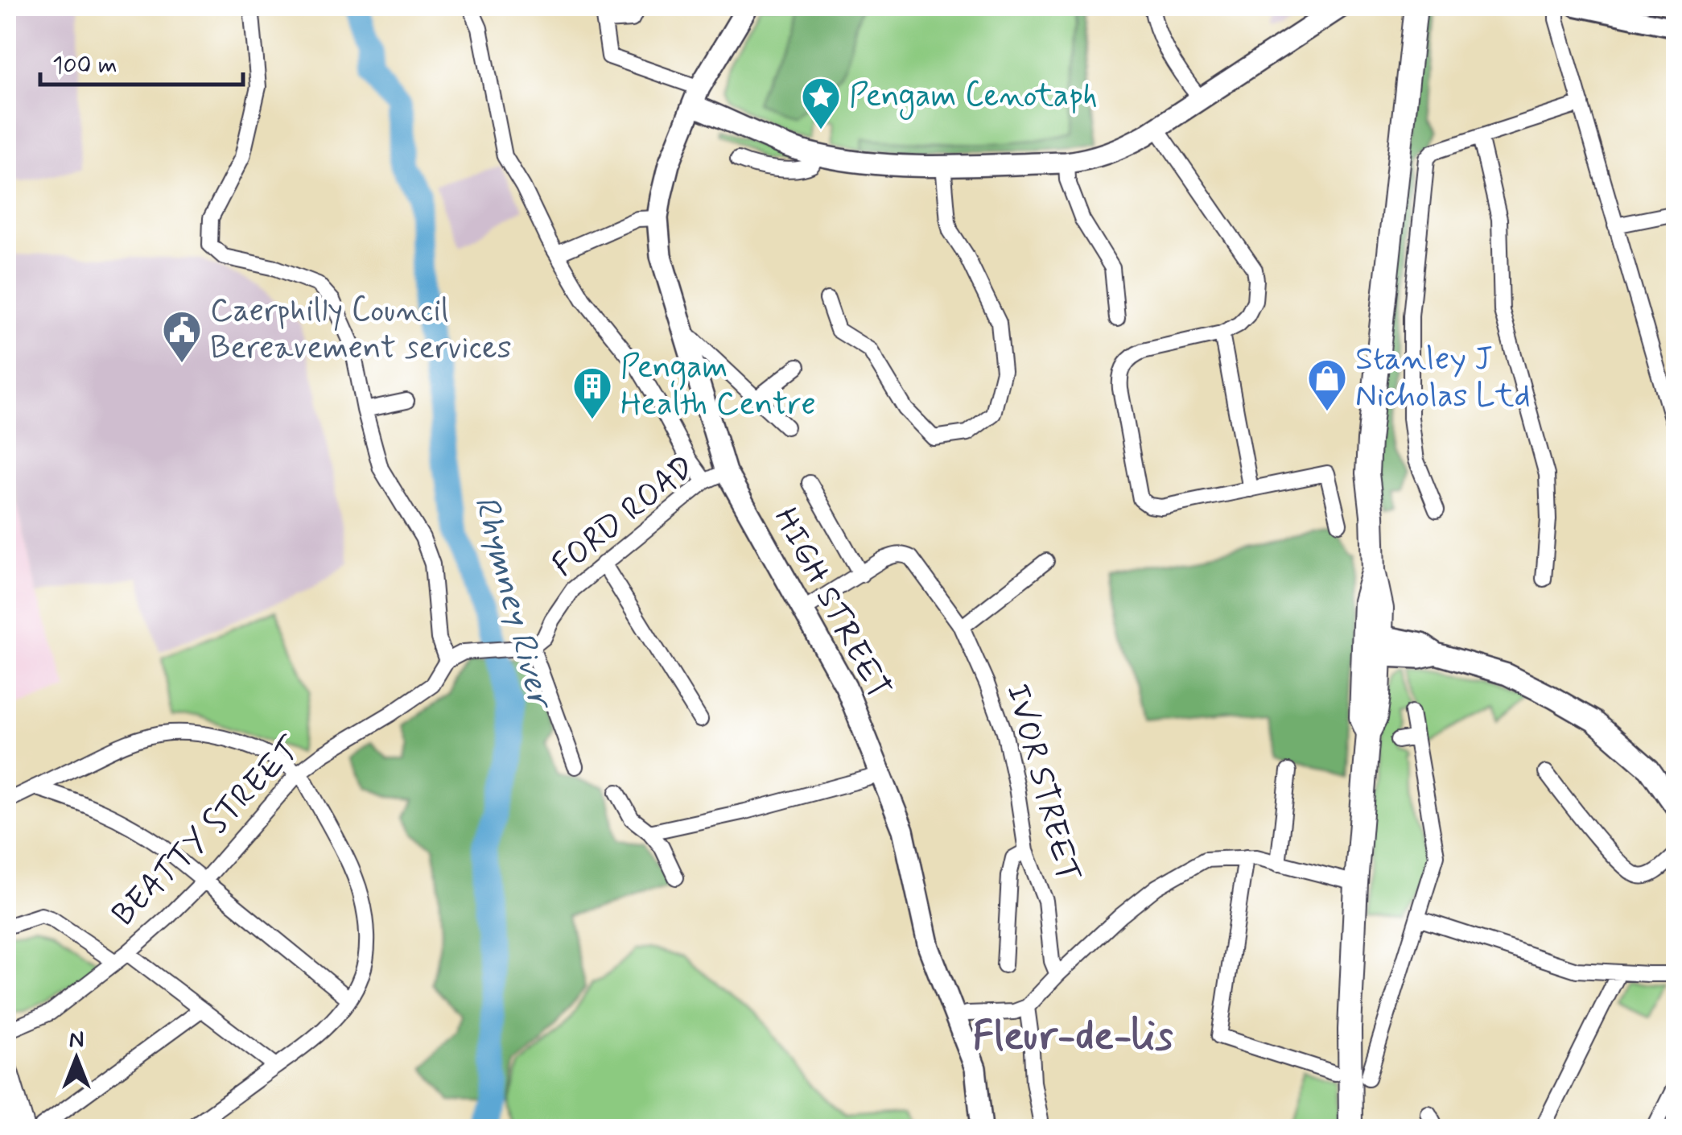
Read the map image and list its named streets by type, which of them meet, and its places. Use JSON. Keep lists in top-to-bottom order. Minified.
{"streets":{"main road":["HIGH STREET"],"street":["FORD ROAD","IVOR STREET","BEATTY STREET"]},"crossings":[["FORD ROAD","HIGH STREET"],["FORD ROAD","BEATTY STREET"],["HIGH STREET","IVOR STREET"]],"districts":["Fleur-de-lis"],"water":["Rhymney River"],"places":{"place":["Pengam Cenotaph"],"public building":["Caerphilly Council Bereavement services"],"shop":["Stanley J Nicholas Ltd"],"building":["Pengam Health Centre"]},"scale_bar":"100 m","north":"top"}
